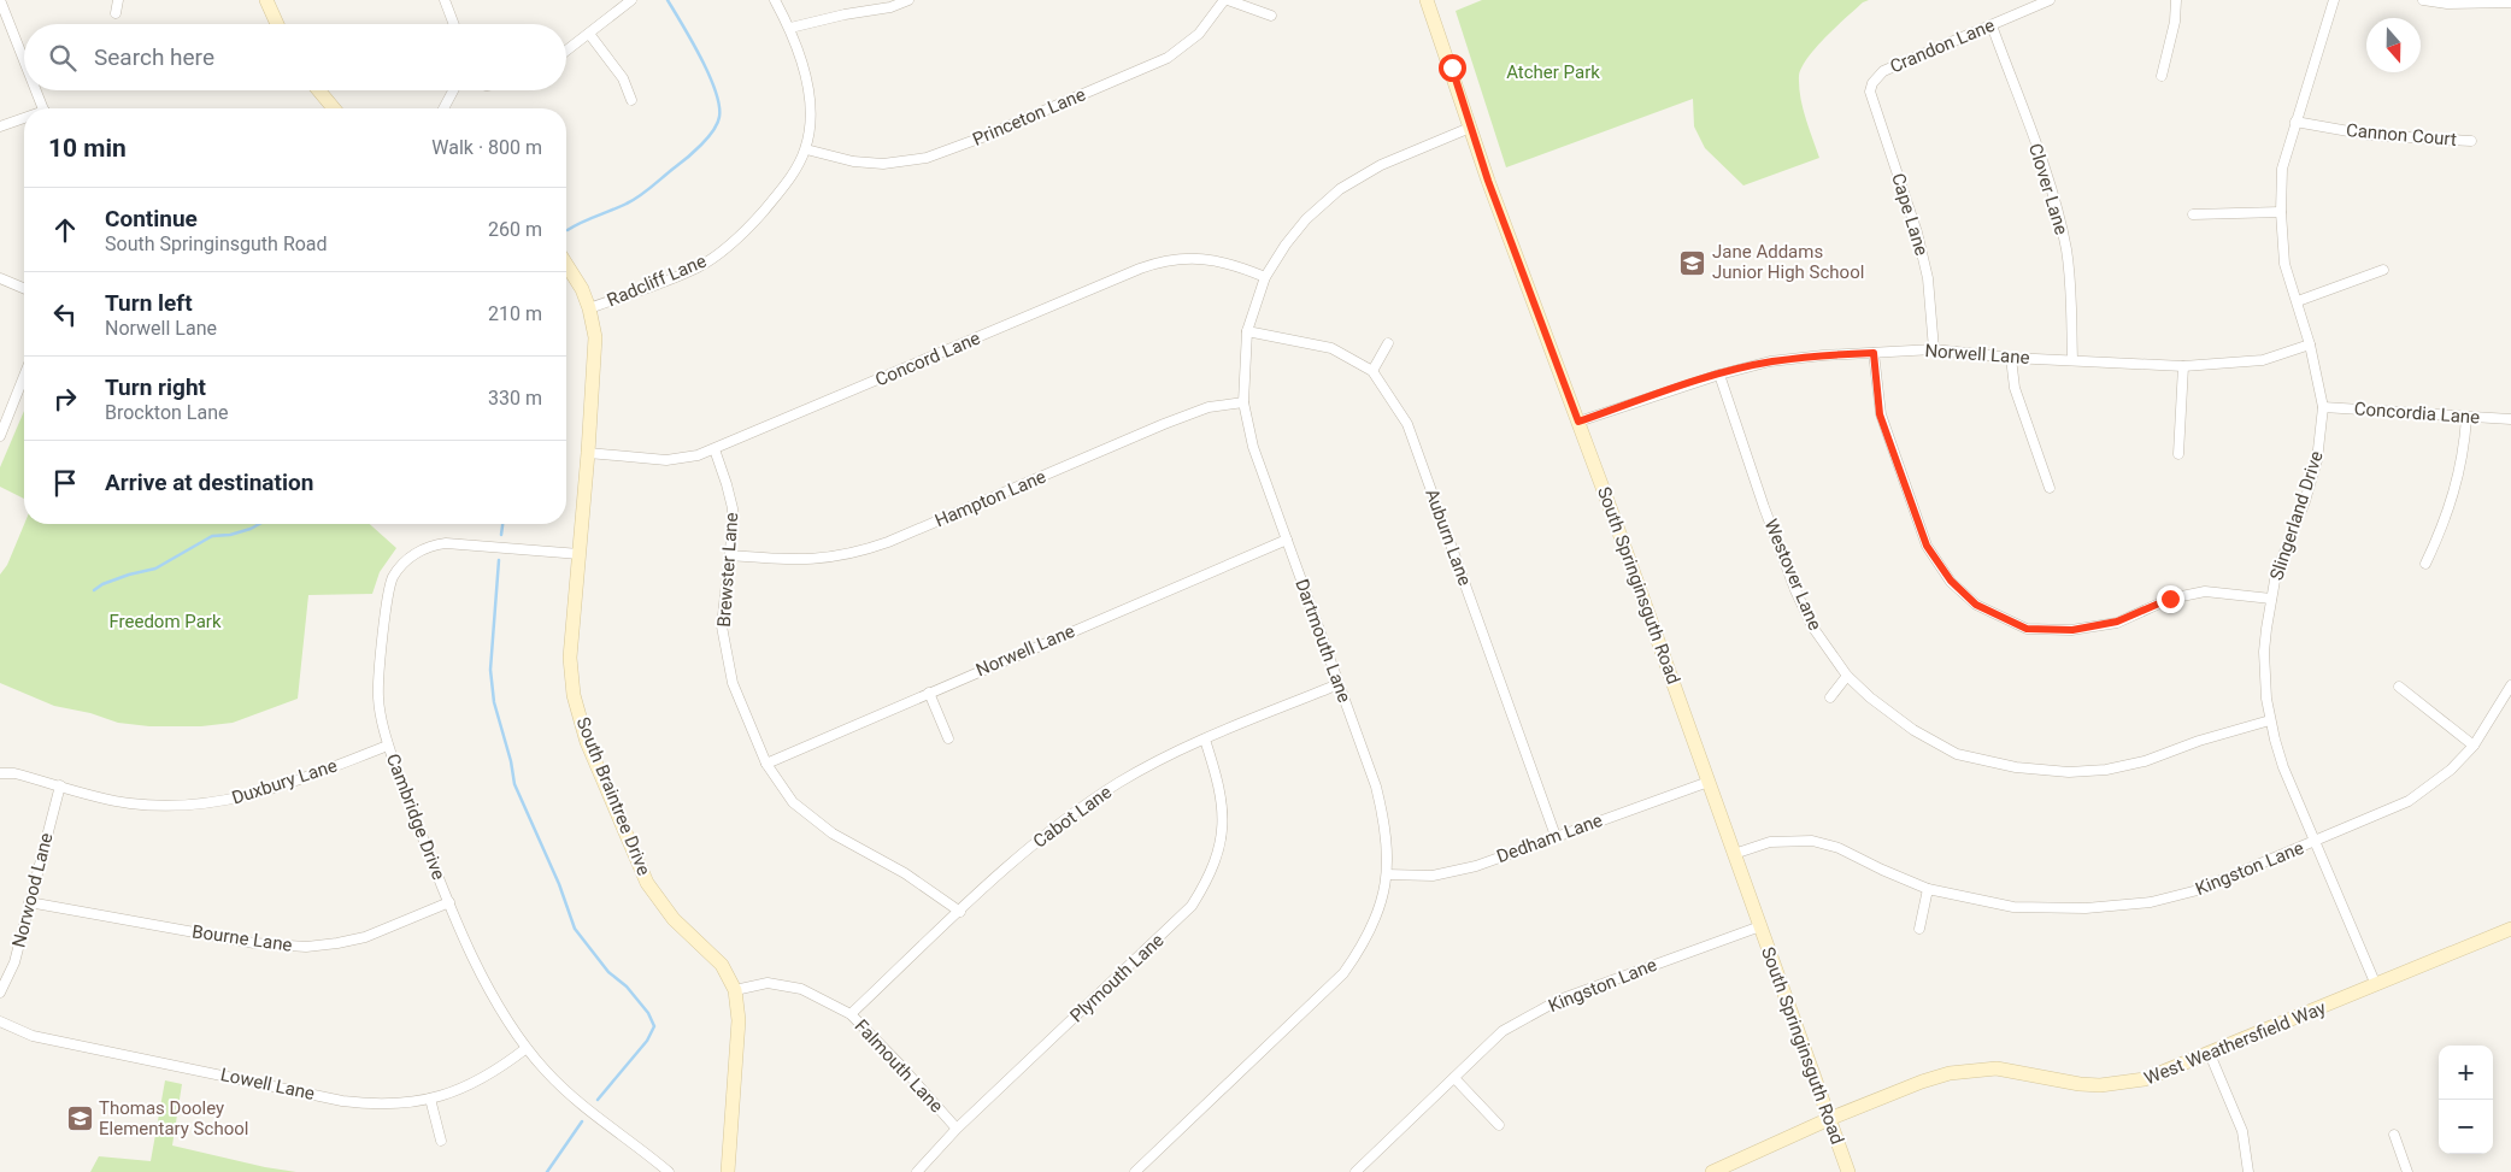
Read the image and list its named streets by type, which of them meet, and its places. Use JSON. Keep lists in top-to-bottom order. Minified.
{"streets":{"street":["Crandon Lane","Princeton Lane","Cannon Court","Clover Lane","Cape Lane","Radcliff Lane","Norwell Lane","Concord Lane","Concordia Lane","Hampton Lane","Slingerland Drive","Auburn Lane","Brewster Lane","Westover Lane","South Springinsguth Road","Dartmouth Lane","Duxbury Lane","South Braintree Drive","Cambridge Drive","Cabot Lane","Dedham Lane","Kingston Lane","Norwood Lane","Bourne Lane","Plymouth Lane","West Weathersfield Way","Falmouth Lane","Lowell Lane"]},"crossings":[["Crandon Lane","Clover Lane"],["Crandon Lane","Cape Lane"],["Princeton Lane","Radcliff Lane"],["Cannon Court","Slingerland Drive"],["Clover Lane","Norwell Lane"],["Cape Lane","Norwell Lane"],["Radcliff Lane","South Braintree Drive"],["Norwell Lane","Slingerland Drive"],["Norwell Lane","Brewster Lane"],["Norwell Lane","Westover Lane"],["Norwell Lane","South Springinsguth Road"],["Norwell Lane","Dartmouth Lane"],["Concord Lane","Brewster Lane"],["Concord Lane","Dartmouth Lane"],["Concord Lane","South Braintree Drive"],["Concordia Lane","Slingerland Drive"],["Hampton Lane","Brewster Lane"],["Hampton Lane","Dartmouth Lane"],["Slingerland Drive","Westover Lane"],["Slingerland Drive","Kingston Lane"],["Slingerland Drive","West Weathersfield Way"],["Auburn Lane","Dartmouth Lane"],["Auburn Lane","Dedham Lane"],["Brewster Lane","Cabot Lane"],["South Springinsguth Road","Dartmouth Lane"],["South Springinsguth Road","Dedham Lane"],["South Springinsguth Road","Kingston Lane"],["South Springinsguth Road","West Weathersfield Way"],["Dartmouth Lane","Cabot Lane"],["Dartmouth Lane","Dedham Lane"],["Duxbury Lane","Cambridge Drive"],["Duxbury Lane","Norwood Lane"],["South Braintree Drive","Cambridge Drive"],["South Braintree Drive","Falmouth Lane"],["Cambridge Drive","Bourne Lane"],["Cambridge Drive","Lowell Lane"],["Cabot Lane","Plymouth Lane"],["Cabot Lane","Falmouth Lane"],["Norwood Lane","Bourne Lane"],["Plymouth Lane","Falmouth Lane"]],"parks":["Atcher Park","Freedom Park"],"places":{"school or university":["Jane Addams Junior High School","Thomas Dooley Elementary School"]},"north":"bottom","page":{"search":"Search here","heading":["10 min","Walk · 800 m"],"list":[["Continue","South Springinsguth Road","260 m"],["Turn left","Norwell Lane","210 m"],["Turn right","Brockton Lane","330 m"],"Arrive at destination"],"map_buttons":["+","−"]}}
